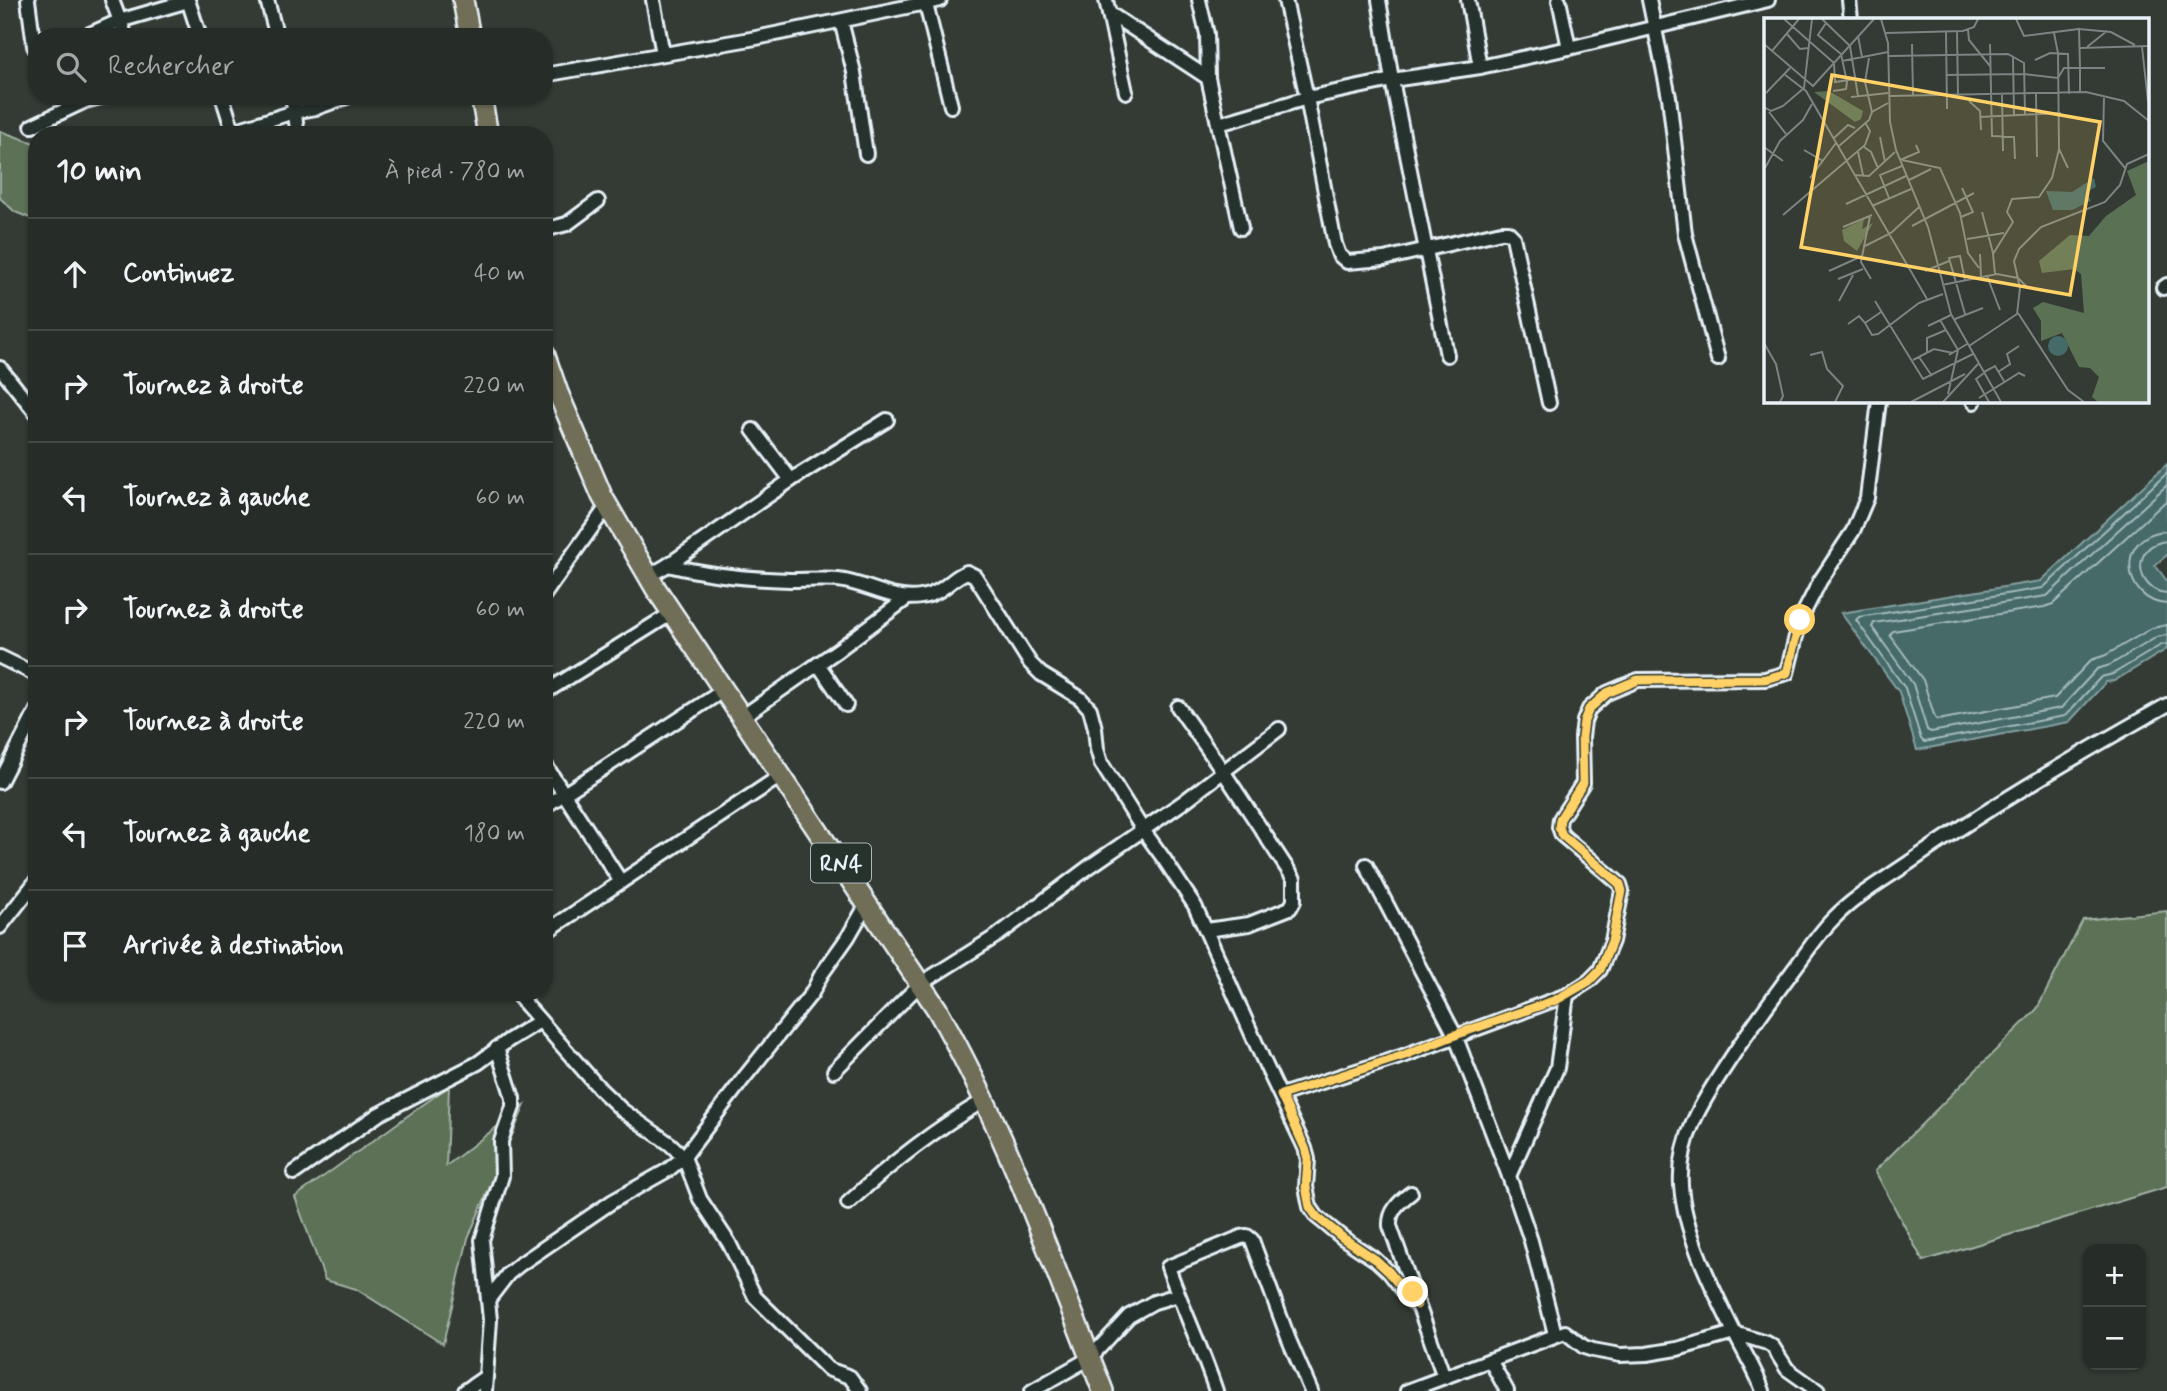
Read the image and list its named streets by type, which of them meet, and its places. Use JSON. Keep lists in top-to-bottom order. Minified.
{"streets":{"highway":["RN4"]},"page":{"search":"Rechercher","heading":["10 min","À pied · 780 m"],"list":[["Continuez","40 m"],["Tournez à droite","220 m"],["Tournez à gauche","60 m"],["Tournez à droite","60 m"],["Tournez à droite","220 m"],["Tournez à gauche","180 m"],"Arrivée à destination"],"map_buttons":["+","−"]}}
